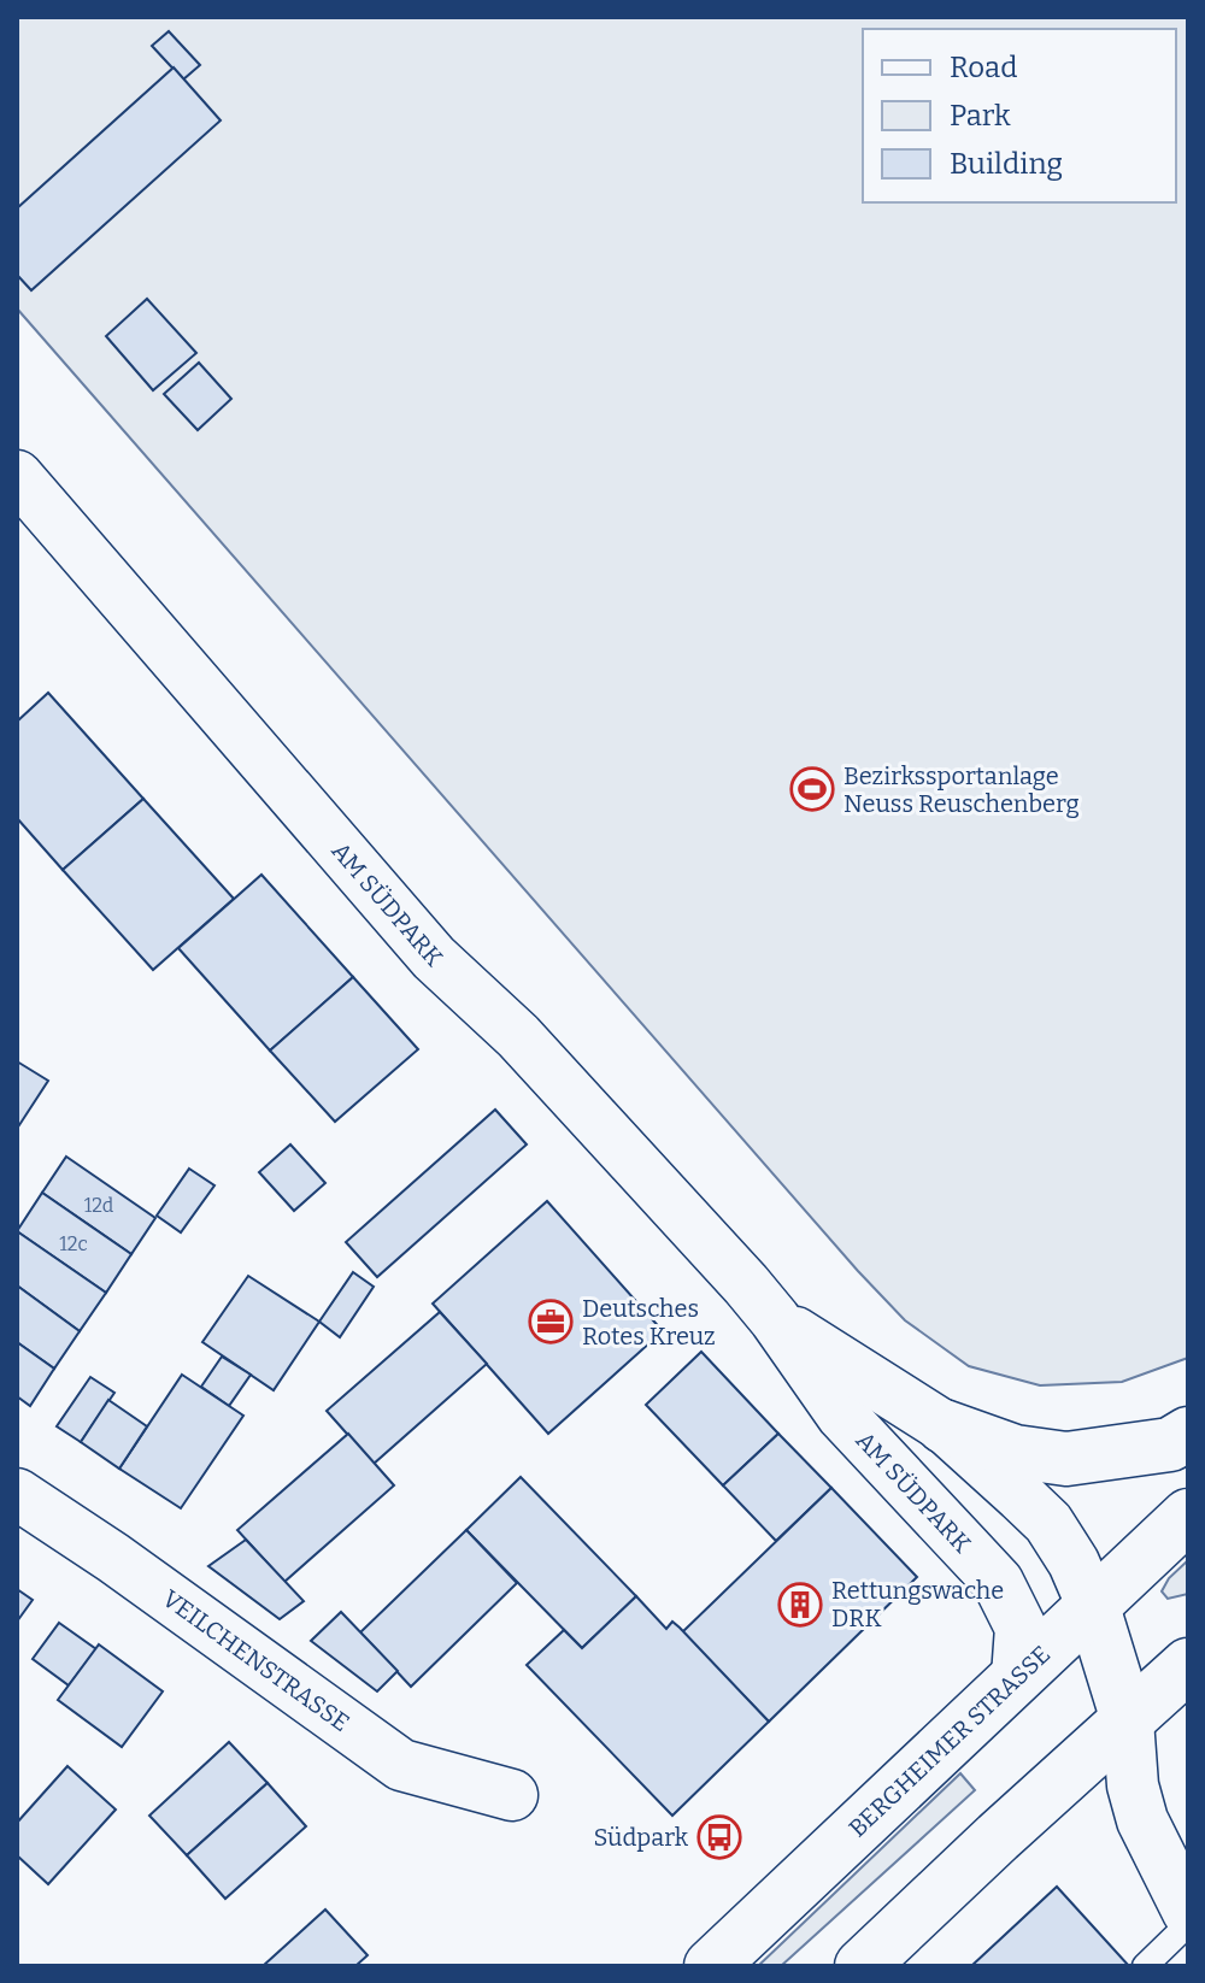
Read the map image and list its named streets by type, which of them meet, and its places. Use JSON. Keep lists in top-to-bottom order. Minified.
{"streets":{"main road":["BERGHEIMER STRASSE"],"street":["AM SÜDPARK","VEILCHENSTRASSE"]},"crossings":[["AM SÜDPARK","BERGHEIMER STRASSE"]],"places":{"sports":["Bezirkssportanlage Neuss Reuschenberg"],"office":["Deutsches Rotes Kreuz"],"building":["Rettungswache DRK"],"bus stop":["Südpark"]},"house_numbers":["12d","12c"],"legend":["Road","Park","Building"]}
